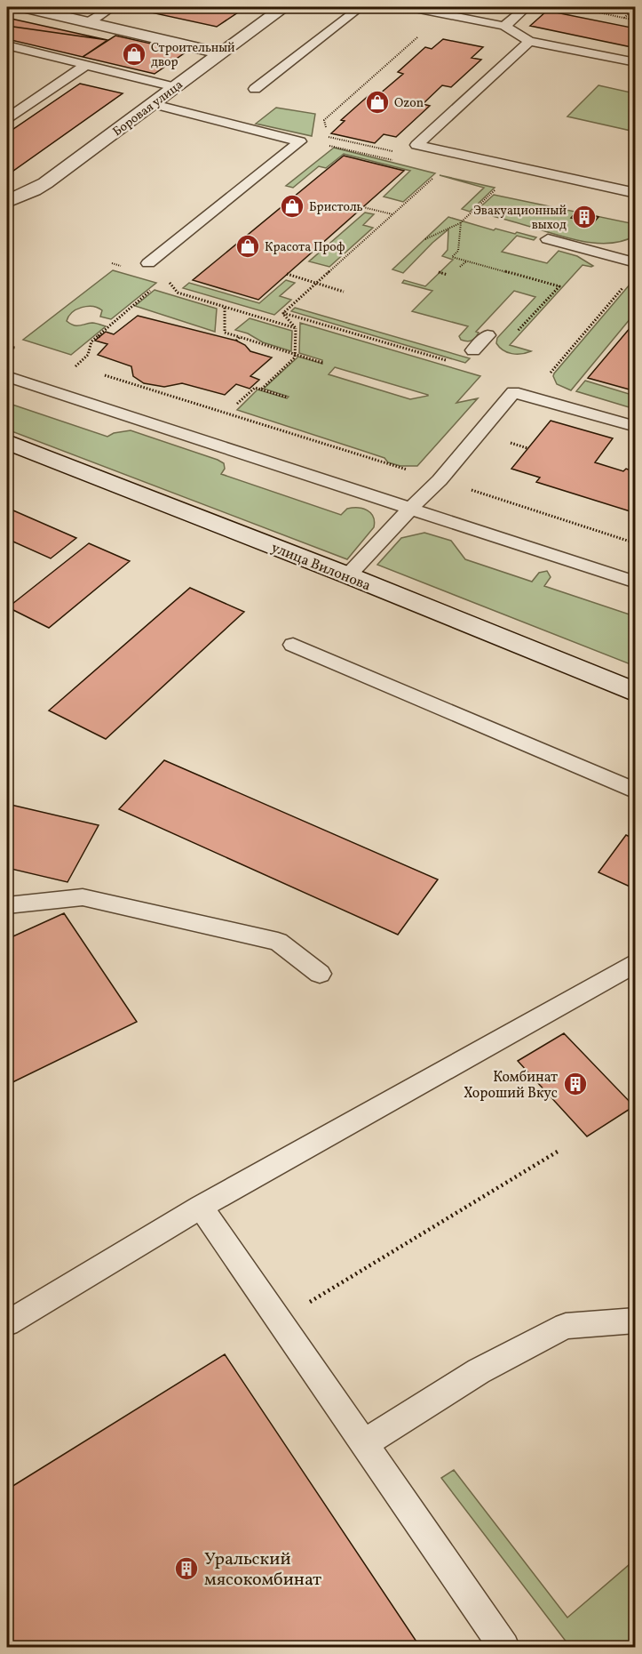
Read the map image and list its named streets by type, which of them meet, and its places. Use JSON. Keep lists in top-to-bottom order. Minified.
{"streets":{"street":["Боровая улица","улица Вилонова"]},"places":{"shop":["Строительный двор","Ozon","Бристоль","Красота Проф"],"building":["Эвакуационный выход","Комбинат Хороший Вкус","Уральский мясокомбинат"]}}
